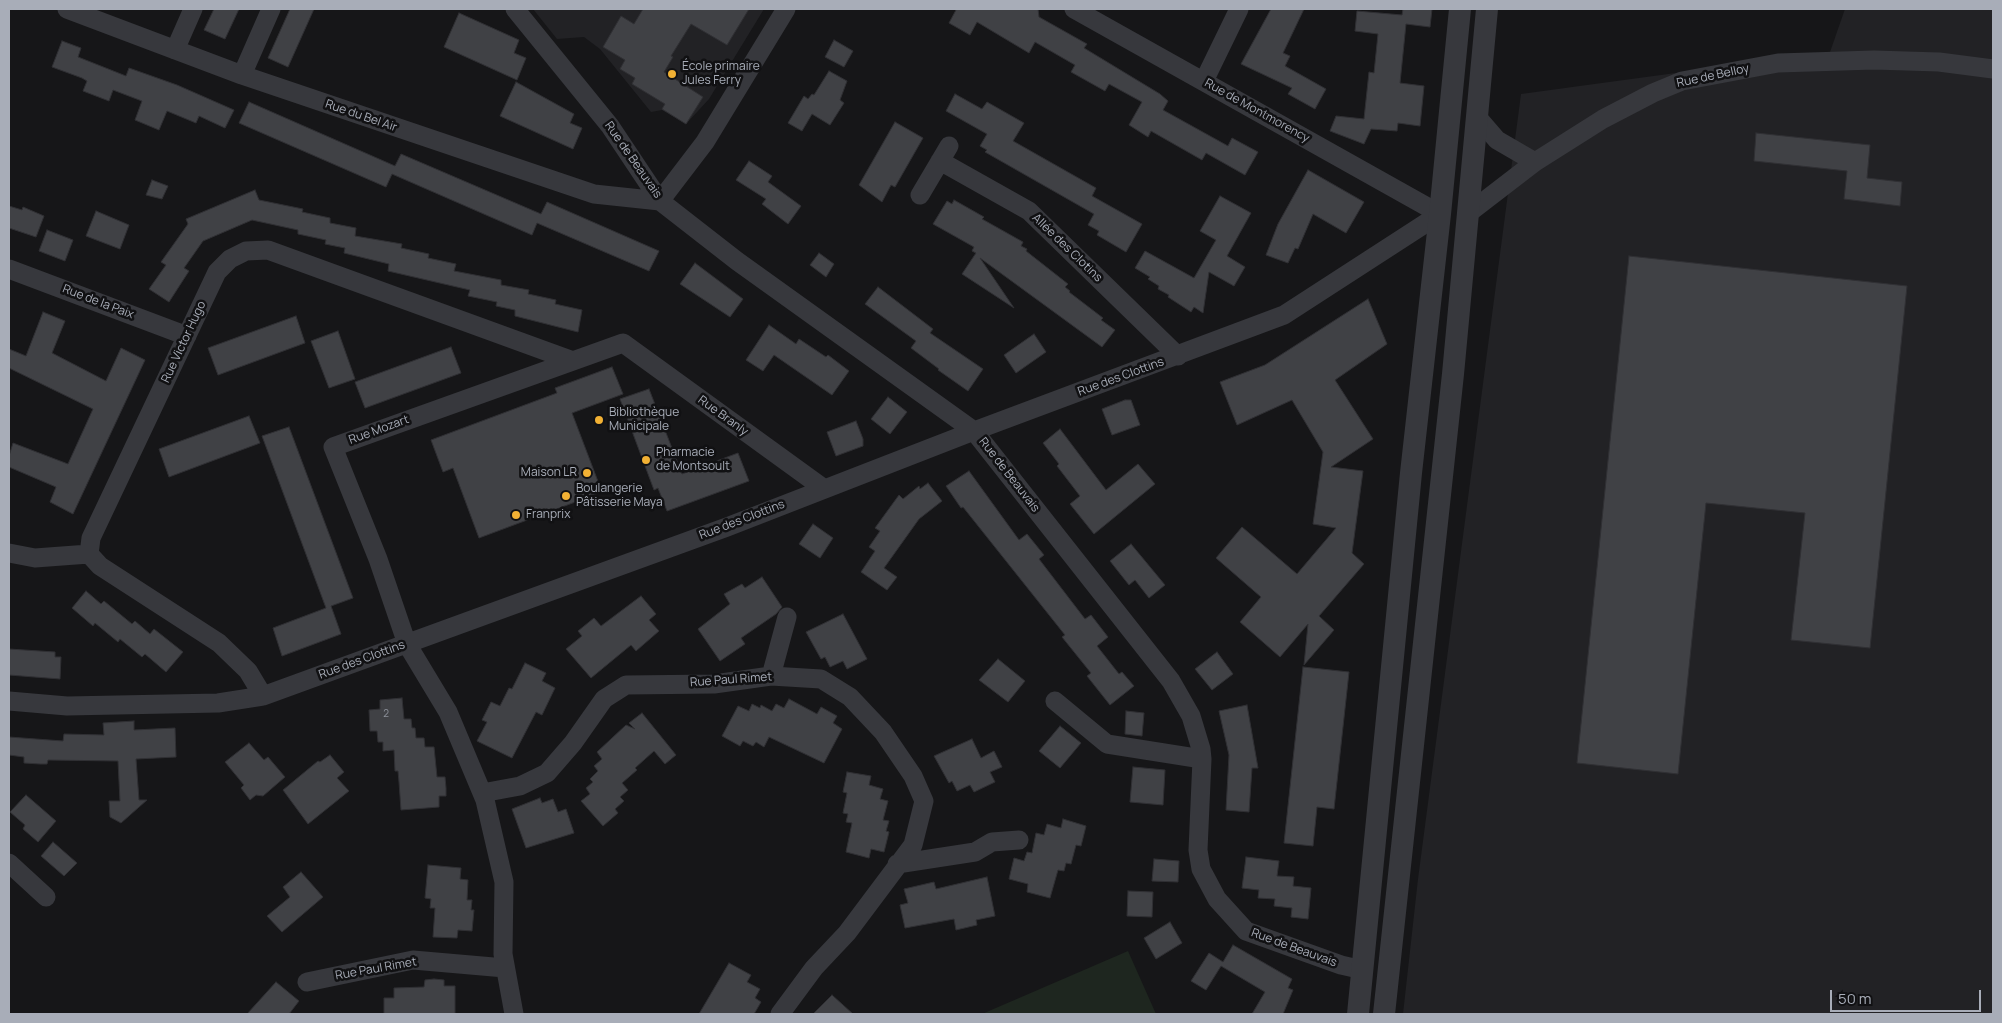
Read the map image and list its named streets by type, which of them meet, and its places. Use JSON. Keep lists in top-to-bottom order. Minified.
{"streets":{"street":["Rue de Belloy","Rue de Montmorency","Rue du Bel Air","Rue de Beauvais","Allée des Clotins","Rue de la Paix","Rue Victor Hugo","Rue des Clottins","Rue Branly","Rue Mozart","Rue Paul Rimet"]},"crossings":[["Rue de Montmorency","Rue des Clottins"],["Rue du Bel Air","Rue de Beauvais"],["Rue de Beauvais","Rue des Clottins"],["Allée des Clotins","Rue des Clottins"],["Rue de la Paix","Rue Victor Hugo"],["Rue Victor Hugo","Rue Mozart"],["Rue des Clottins","Rue Branly"],["Rue des Clottins","Rue Mozart"],["Rue Branly","Rue Mozart"]],"places":["École primaire Jules Ferry","Bibliothèque Municipale","Pharmacie de Montsoult","Maison LR","Boulangerie Pâtisserie Maya","Franprix"],"house_numbers":["2"],"scale_bar":"50 m"}
